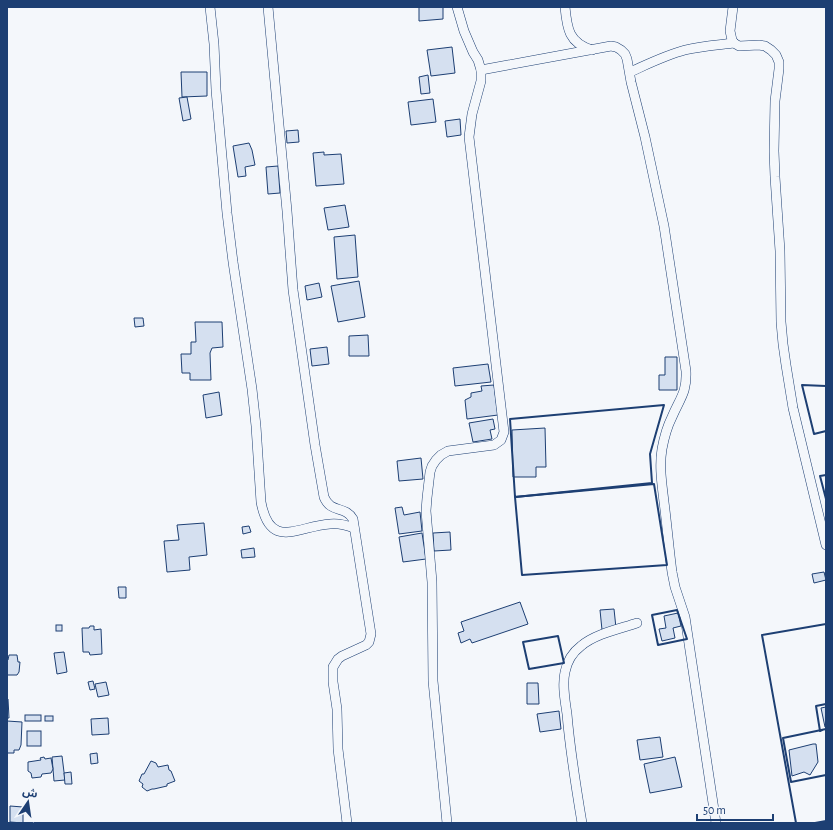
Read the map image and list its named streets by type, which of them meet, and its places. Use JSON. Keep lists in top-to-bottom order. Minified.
{"scale_bar":"50 m","north":"top"}
